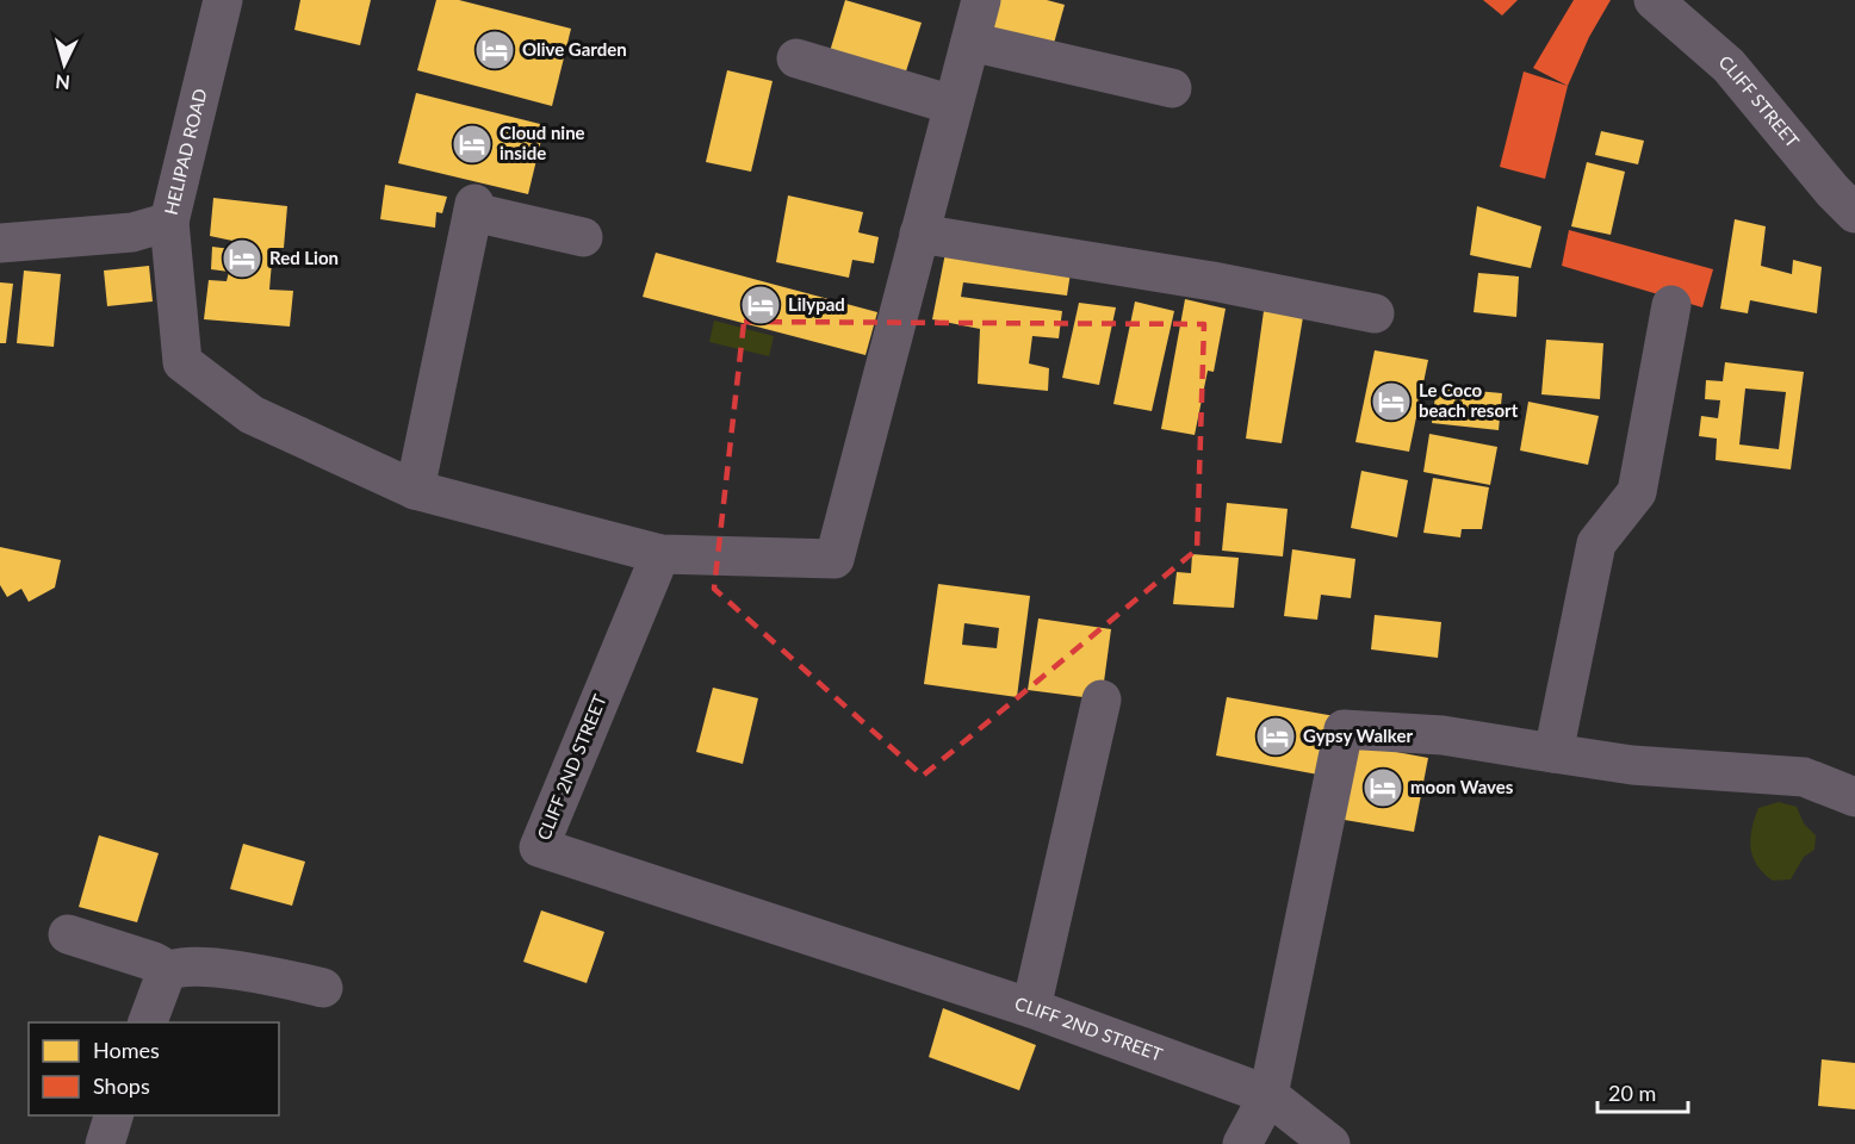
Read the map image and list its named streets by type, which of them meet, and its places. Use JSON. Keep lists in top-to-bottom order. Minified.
{"streets":{"street":["CLIFF STREET","HELIPAD ROAD","CLIFF 2ND STREET"]},"places":{"hotel":["Olive Garden","Cloud nine inside","Red Lion","Lilypad","Le Coco beach resort","Gypsy Walker","moon Waves"]},"legend":["Homes","Shops"],"scale_bar":"20 m","north":"bottom"}
